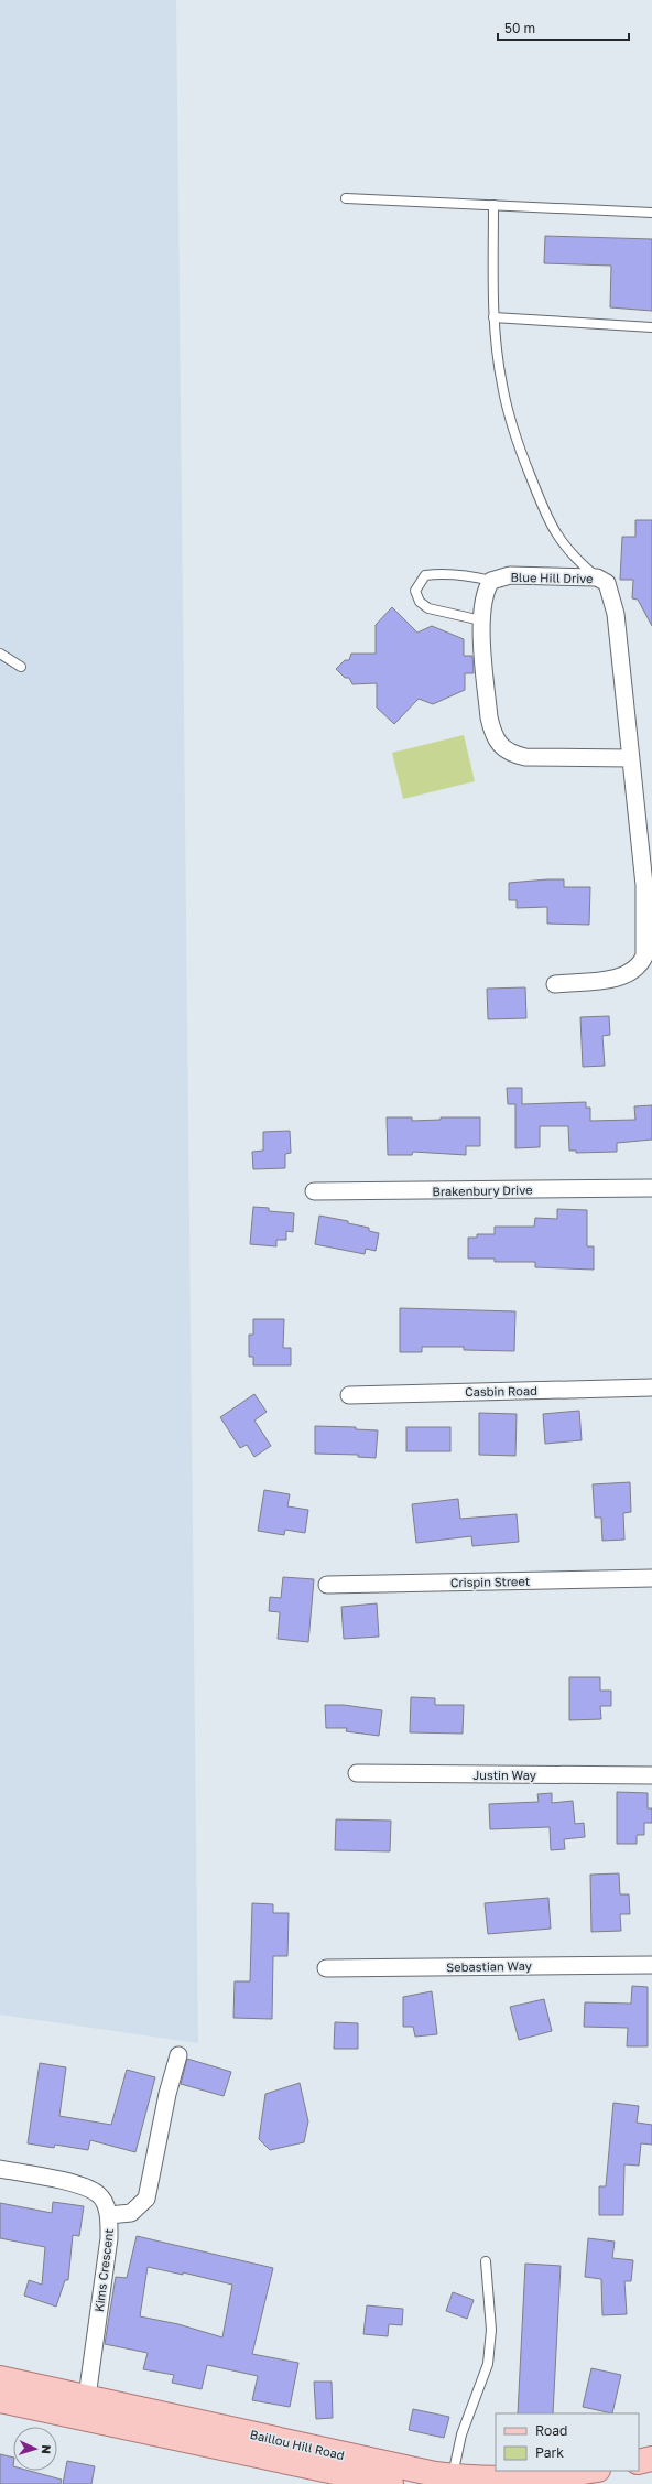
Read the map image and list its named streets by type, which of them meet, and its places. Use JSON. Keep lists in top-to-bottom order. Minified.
{"streets":{"main road":["Baillou Hill Road"],"street":["Blue Hill Drive","Brakenbury Drive","Casbin Road","Crispin Street","Justin Way","Sebastian Way","Kims Crescent"]},"crossings":[["Kims Crescent","Baillou Hill Road"]],"legend":["Road","Park"],"scale_bar":"50 m","north":"right"}
